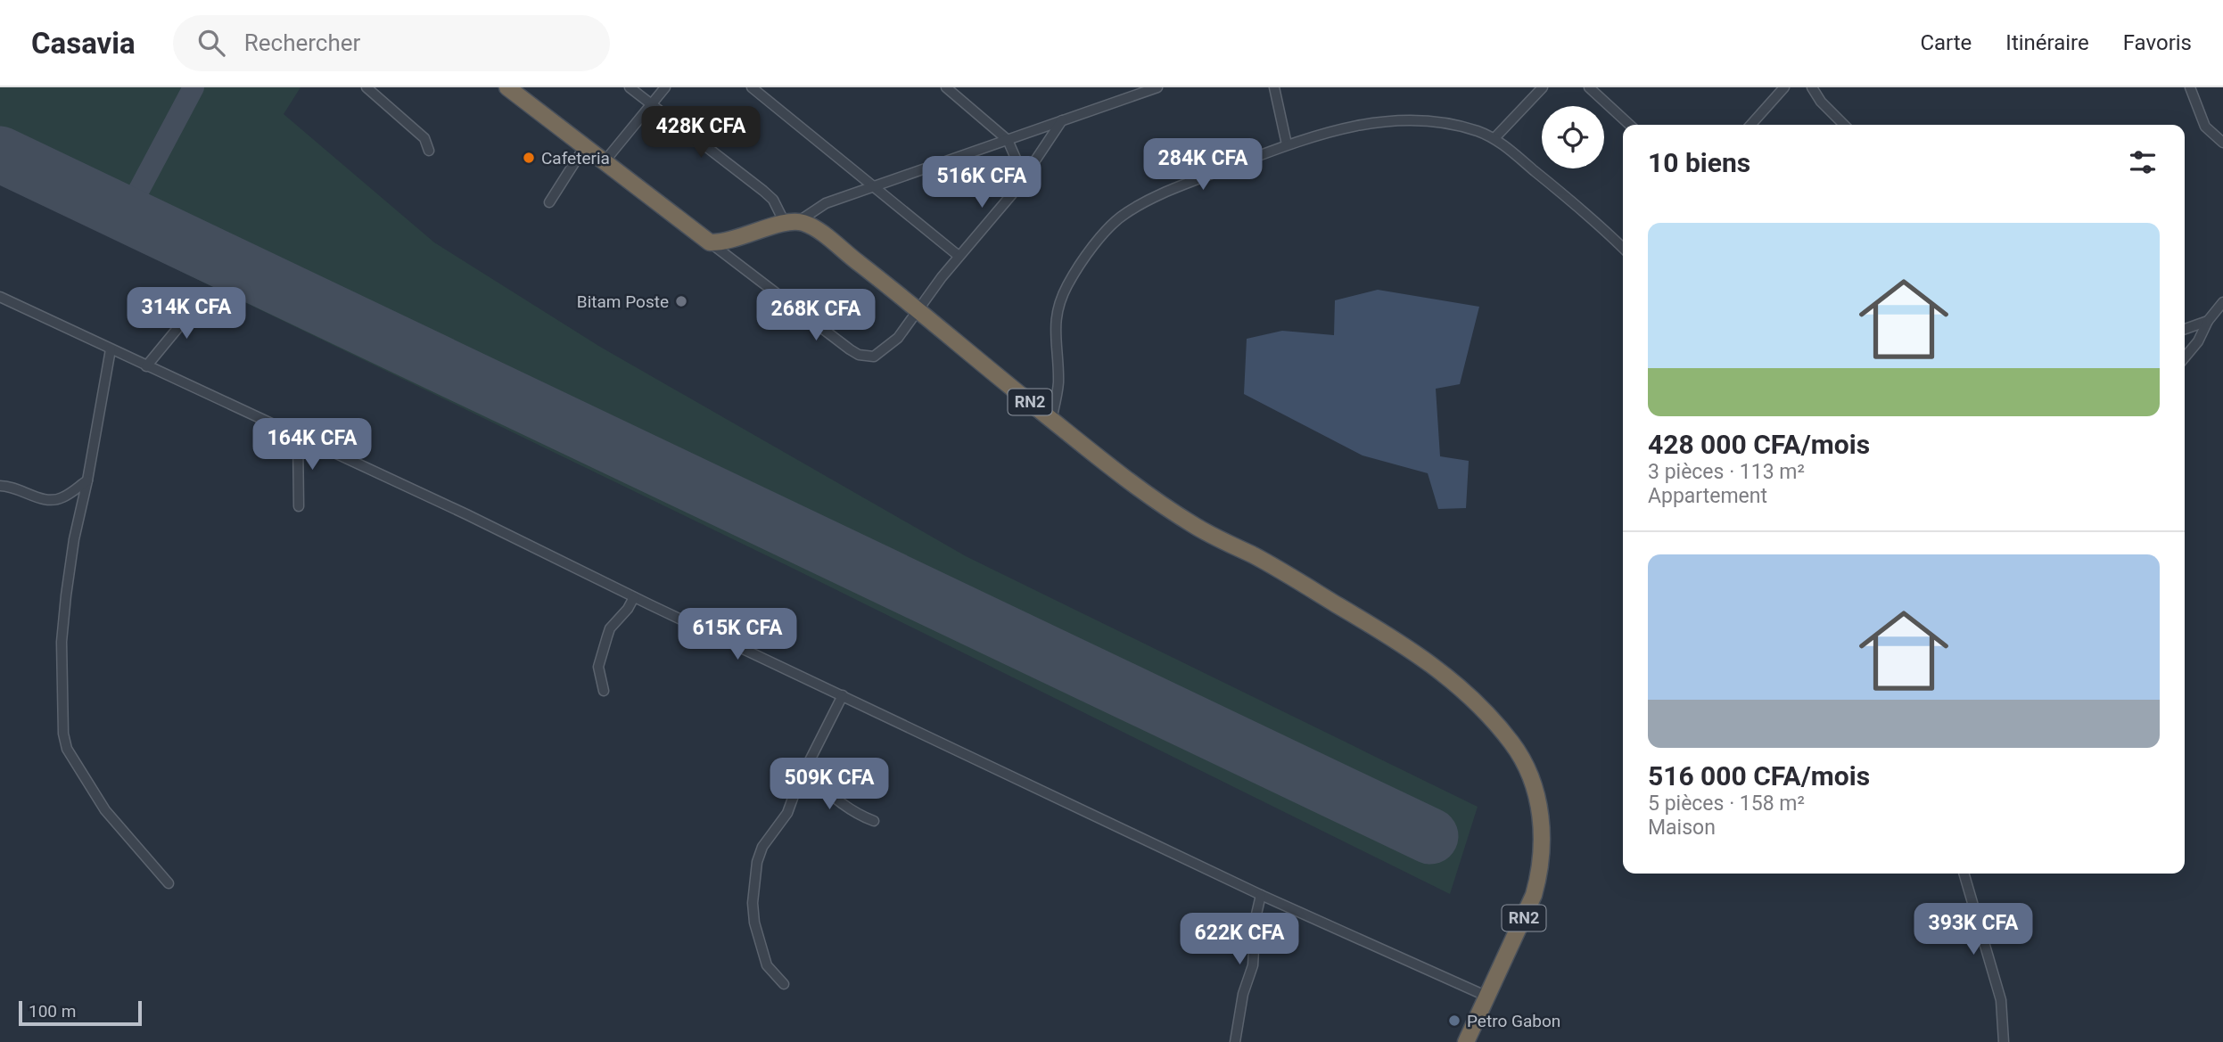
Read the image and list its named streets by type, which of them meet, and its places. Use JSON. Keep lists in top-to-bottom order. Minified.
{"streets":{"highway":["RN2"]},"places":["Cafeteria","Bitam Poste","Petro Gabon"],"scale_bar":"100 m","page":{"header":"Casavia","search":"Rechercher","nav":["Carte","Itinéraire","Favoris"],"price":["428K CFA","284K CFA","516K CFA","314K CFA","268K CFA","164K CFA","615K CFA","509K CFA","393K CFA","622K CFA"],"heading":"10 biens","list":[{"name":"428 000 CFA/mois","note":"3 pièces · 113 m² · Appartement"},{"name":"516 000 CFA/mois","note":"5 pièces · 158 m² · Maison"}],"scale":"100 m"}}
